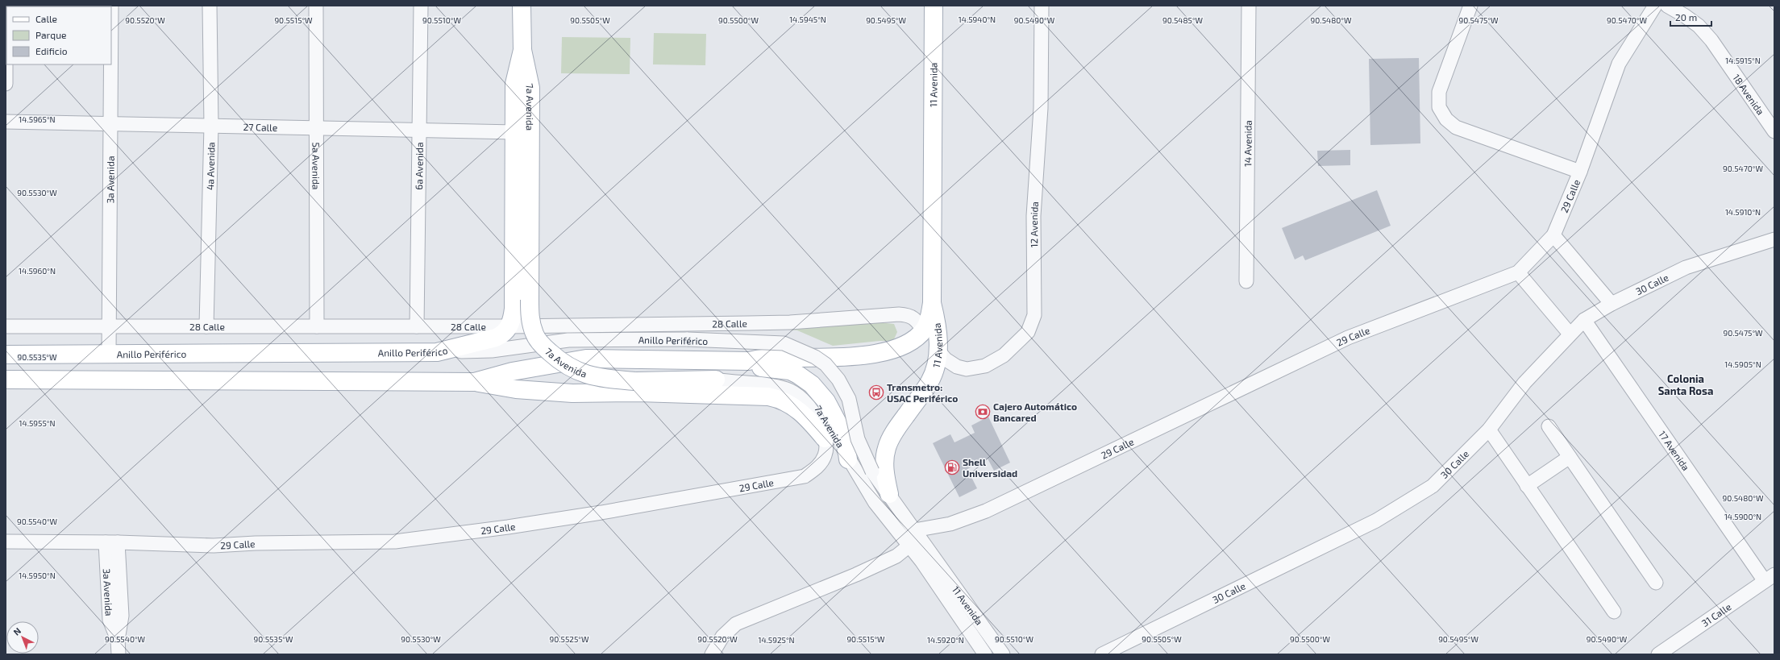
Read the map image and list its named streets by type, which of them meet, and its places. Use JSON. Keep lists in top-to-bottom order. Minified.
{"streets":{"main road":["11 Avenida","7a Avenida","Anillo Periférico"],"street":["18 Avenida","27 Calle","14 Avenida","4a Avenida","5a Avenida","6a Avenida","3a Avenida","29 Calle","12 Avenida","30 Calle","28 Calle","17 Avenida","31 Calle"]},"crossings":[["11 Avenida","7a Avenida"],["11 Avenida","29 Calle"],["11 Avenida","12 Avenida"],["11 Avenida","Anillo Periférico"],["7a Avenida","27 Calle"],["7a Avenida","29 Calle"],["7a Avenida","28 Calle"],["27 Calle","4a Avenida"],["27 Calle","5a Avenida"],["27 Calle","6a Avenida"],["27 Calle","3a Avenida"],["4a Avenida","28 Calle"],["5a Avenida","28 Calle"],["6a Avenida","28 Calle"],["3a Avenida","29 Calle"],["3a Avenida","28 Calle"],["3a Avenida","Anillo Periférico"],["30 Calle","17 Avenida"],["28 Calle","Anillo Periférico"],["17 Avenida","31 Calle"]],"districts":["Colonia Santa Rosa"],"places":{"bus stop":["Transmetro: USAC Periférico"],"bank":["Cajero Automático Bancared"],"fuel station":["Shell Universidad"]},"legend":["Calle","Parque","Edificio"],"scale_bar":"20 m","north":"top left","coordinates":["14.5945°N","14.5940°N","90.5515°W","90.5505°W","90.5495°W","90.5490°W","90.5485°W","90.5480°W","90.5475°W","90.5470°W","90.5520°W","90.5510°W","90.5500°W","14.5915°N","14.5965°N","90.5530°W","14.5910°N","14.5960°N","90.5535°W","14.5905°N","14.5955°N","14.5900°N","90.5540°W","14.5950°N","90.5525°W","14.5925°N","14.5920°N"]}
